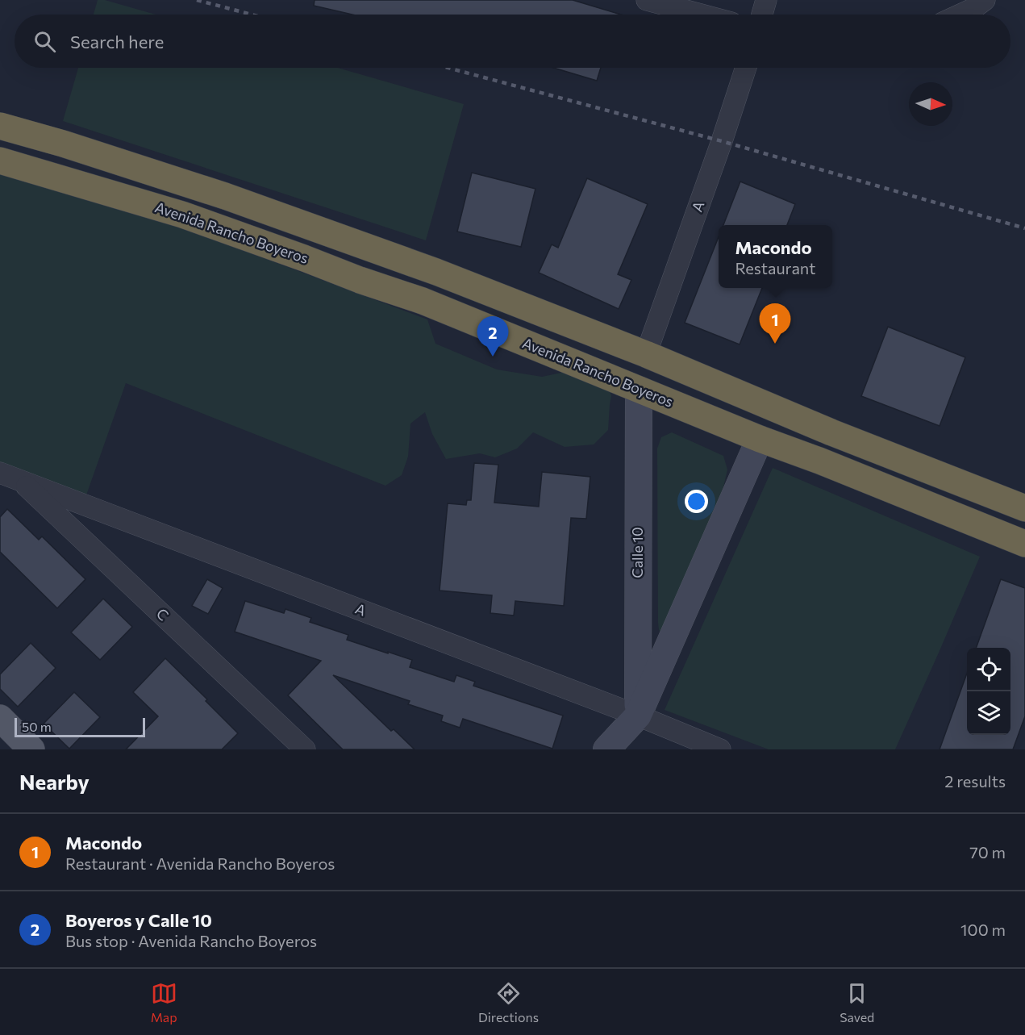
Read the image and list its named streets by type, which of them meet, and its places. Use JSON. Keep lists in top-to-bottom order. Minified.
{"streets":{"highway":["Avenida Rancho Boyeros"],"street":["A","Calle 10","C"]},"crossings":[["A","Calle 10"],["A","C"],["Avenida Rancho Boyeros","Calle 10"]],"scale_bar":"50 m","north":"right","page":{"search":"Search here","popup":["Macondo","Restaurant"],"pins":["1","2"],"scale":"50 m","heading":["Nearby","2 results"],"list":[{"mark":"1","name":"Macondo","note":"Restaurant · Avenida Rancho Boyeros","value":"70 m"},{"mark":"2","name":"Boyeros y Calle 10","note":"Bus stop · Avenida Rancho Boyeros","value":"100 m"}],"nav":["Map","Directions","Saved"]}}
